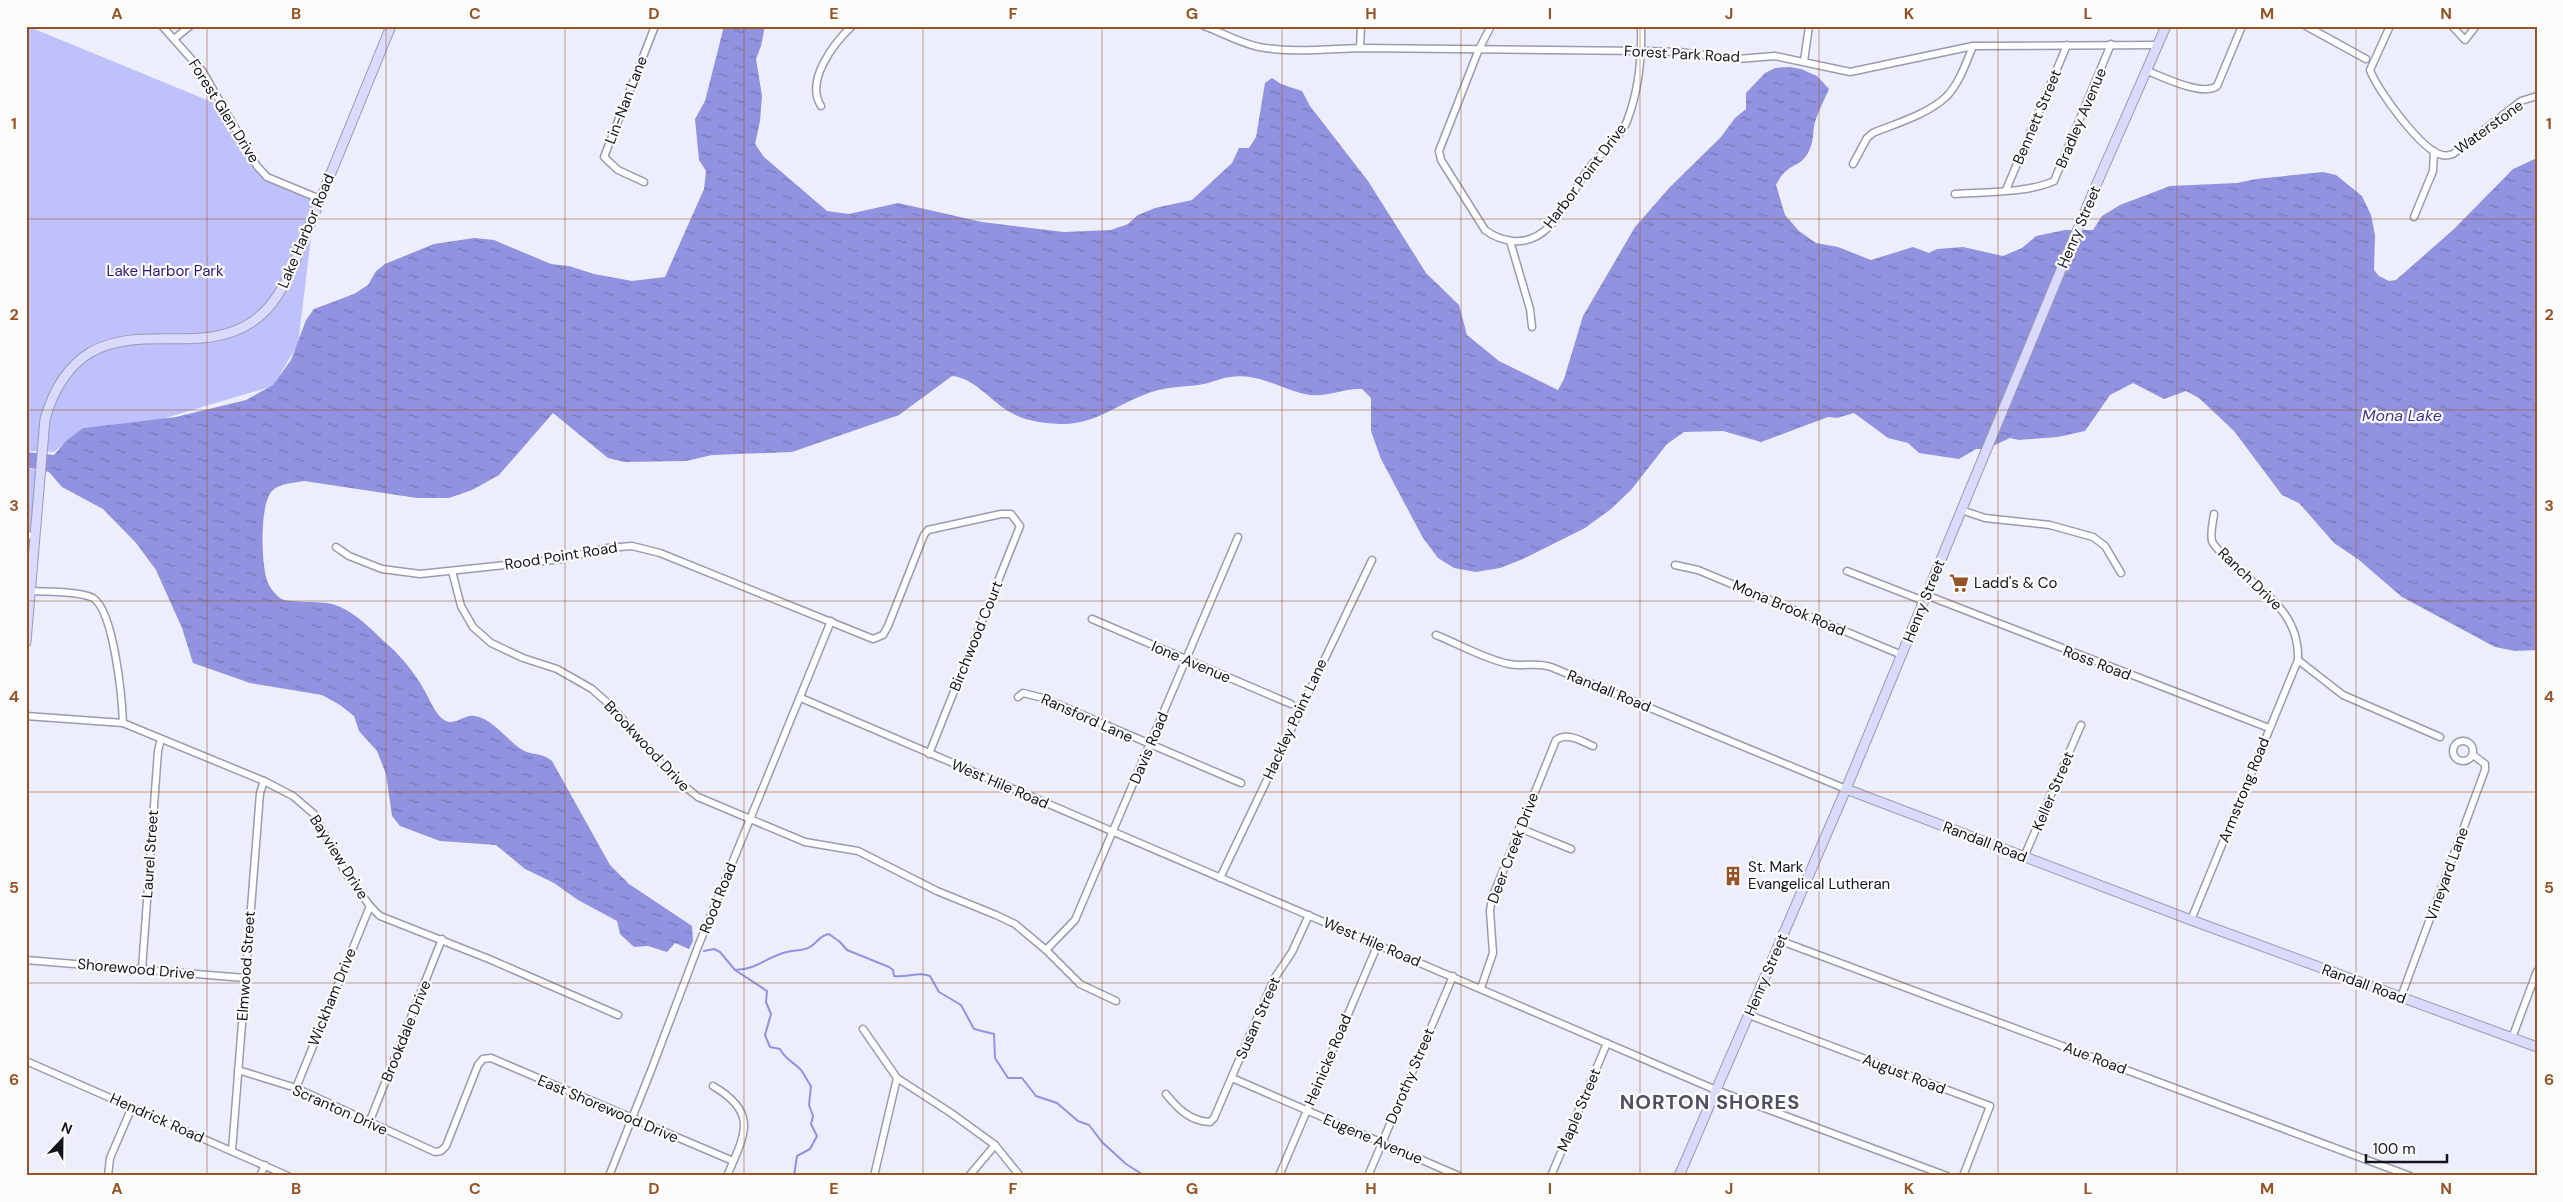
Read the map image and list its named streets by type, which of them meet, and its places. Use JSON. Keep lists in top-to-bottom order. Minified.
{"streets":{"street":["Forest Park Road","Lin-Nan Lane","Forest Glen Drive","Bennett Street","Bradley Avenue","Waterstone","Harbor Point Drive","Henry Street","Lake Harbor Road","Rood Point Road","Ranch Drive","Mona Brook Road","Birchwood Court","Ione Avenue","Ross Road","Randall Road","Ransford Lane","Hackley Point Lane","Brookwood Drive","Davis Road","West Hile Road","Armstrong Road","Keller Street","Deer Creek Drive","Laurel Street","Bayview Drive","Vineyard Lane","Rood Road","Elmwood Street","Shorewood Drive","Wickham Drive","Susan Street","Brookdale Drive","Aue Road","Heinicke Road","August Road","Dorothy Street","East Shorewood Drive","Scranton Drive","Maple Street","Hendrick Road","Eugene Avenue"]},"crossings":[["Forest Park Road","Bennett Street"],["Forest Park Road","Bradley Avenue"],["Forest Park Road","Harbor Point Drive"],["Forest Park Road","Henry Street"],["Forest Glen Drive","Lake Harbor Road"],["Bennett Street","Bradley Avenue"],["Henry Street","Mona Brook Road"],["Henry Street","Ross Road"],["Henry Street","Randall Road"],["Henry Street","West Hile Road"],["Henry Street","Aue Road"],["Henry Street","August Road"],["Rood Point Road","Birchwood Court"],["Rood Point Road","Brookwood Drive"],["Rood Point Road","Rood Road"],["Ranch Drive","Armstrong Road"],["Birchwood Court","West Hile Road"],["Ione Avenue","Davis Road"],["Ross Road","Armstrong Road"],["Randall Road","Armstrong Road"],["Randall Road","Keller Street"],["Randall Road","Vineyard Lane"],["Ransford Lane","Davis Road"],["Hackley Point Lane","West Hile Road"],["Brookwood Drive","Davis Road"],["Brookwood Drive","Rood Road"],["Davis Road","West Hile Road"],["West Hile Road","Deer Creek Drive"],["West Hile Road","Rood Road"],["West Hile Road","Susan Street"],["West Hile Road","Heinicke Road"],["West Hile Road","Dorothy Street"],["West Hile Road","Maple Street"],["Laurel Street","Bayview Drive"],["Laurel Street","Shorewood Drive"],["Bayview Drive","Elmwood Street"],["Bayview Drive","Wickham Drive"],["Bayview Drive","Brookdale Drive"],["Rood Road","East Shorewood Drive"],["Elmwood Street","Shorewood Drive"],["Elmwood Street","Scranton Drive"],["Elmwood Street","Hendrick Road"],["Wickham Drive","Scranton Drive"],["Susan Street","Eugene Avenue"],["Brookdale Drive","Scranton Drive"],["Heinicke Road","Eugene Avenue"],["Dorothy Street","Eugene Avenue"],["East Shorewood Drive","Scranton Drive"]],"districts":["NORTON SHORES"],"water":["Mona Lake"],"parks":["Lake Harbor Park"],"places":{"supermarket":["Ladd's & Co"],"building":["St. Mark Evangelical Lutheran"]},"scale_bar":"100 m","north":"top","grid":{"columns":["A","B","C","D","E","F","G","H","I","J","K","L","M","N"],"rows":["1","2","3","4","5","6"]}}
